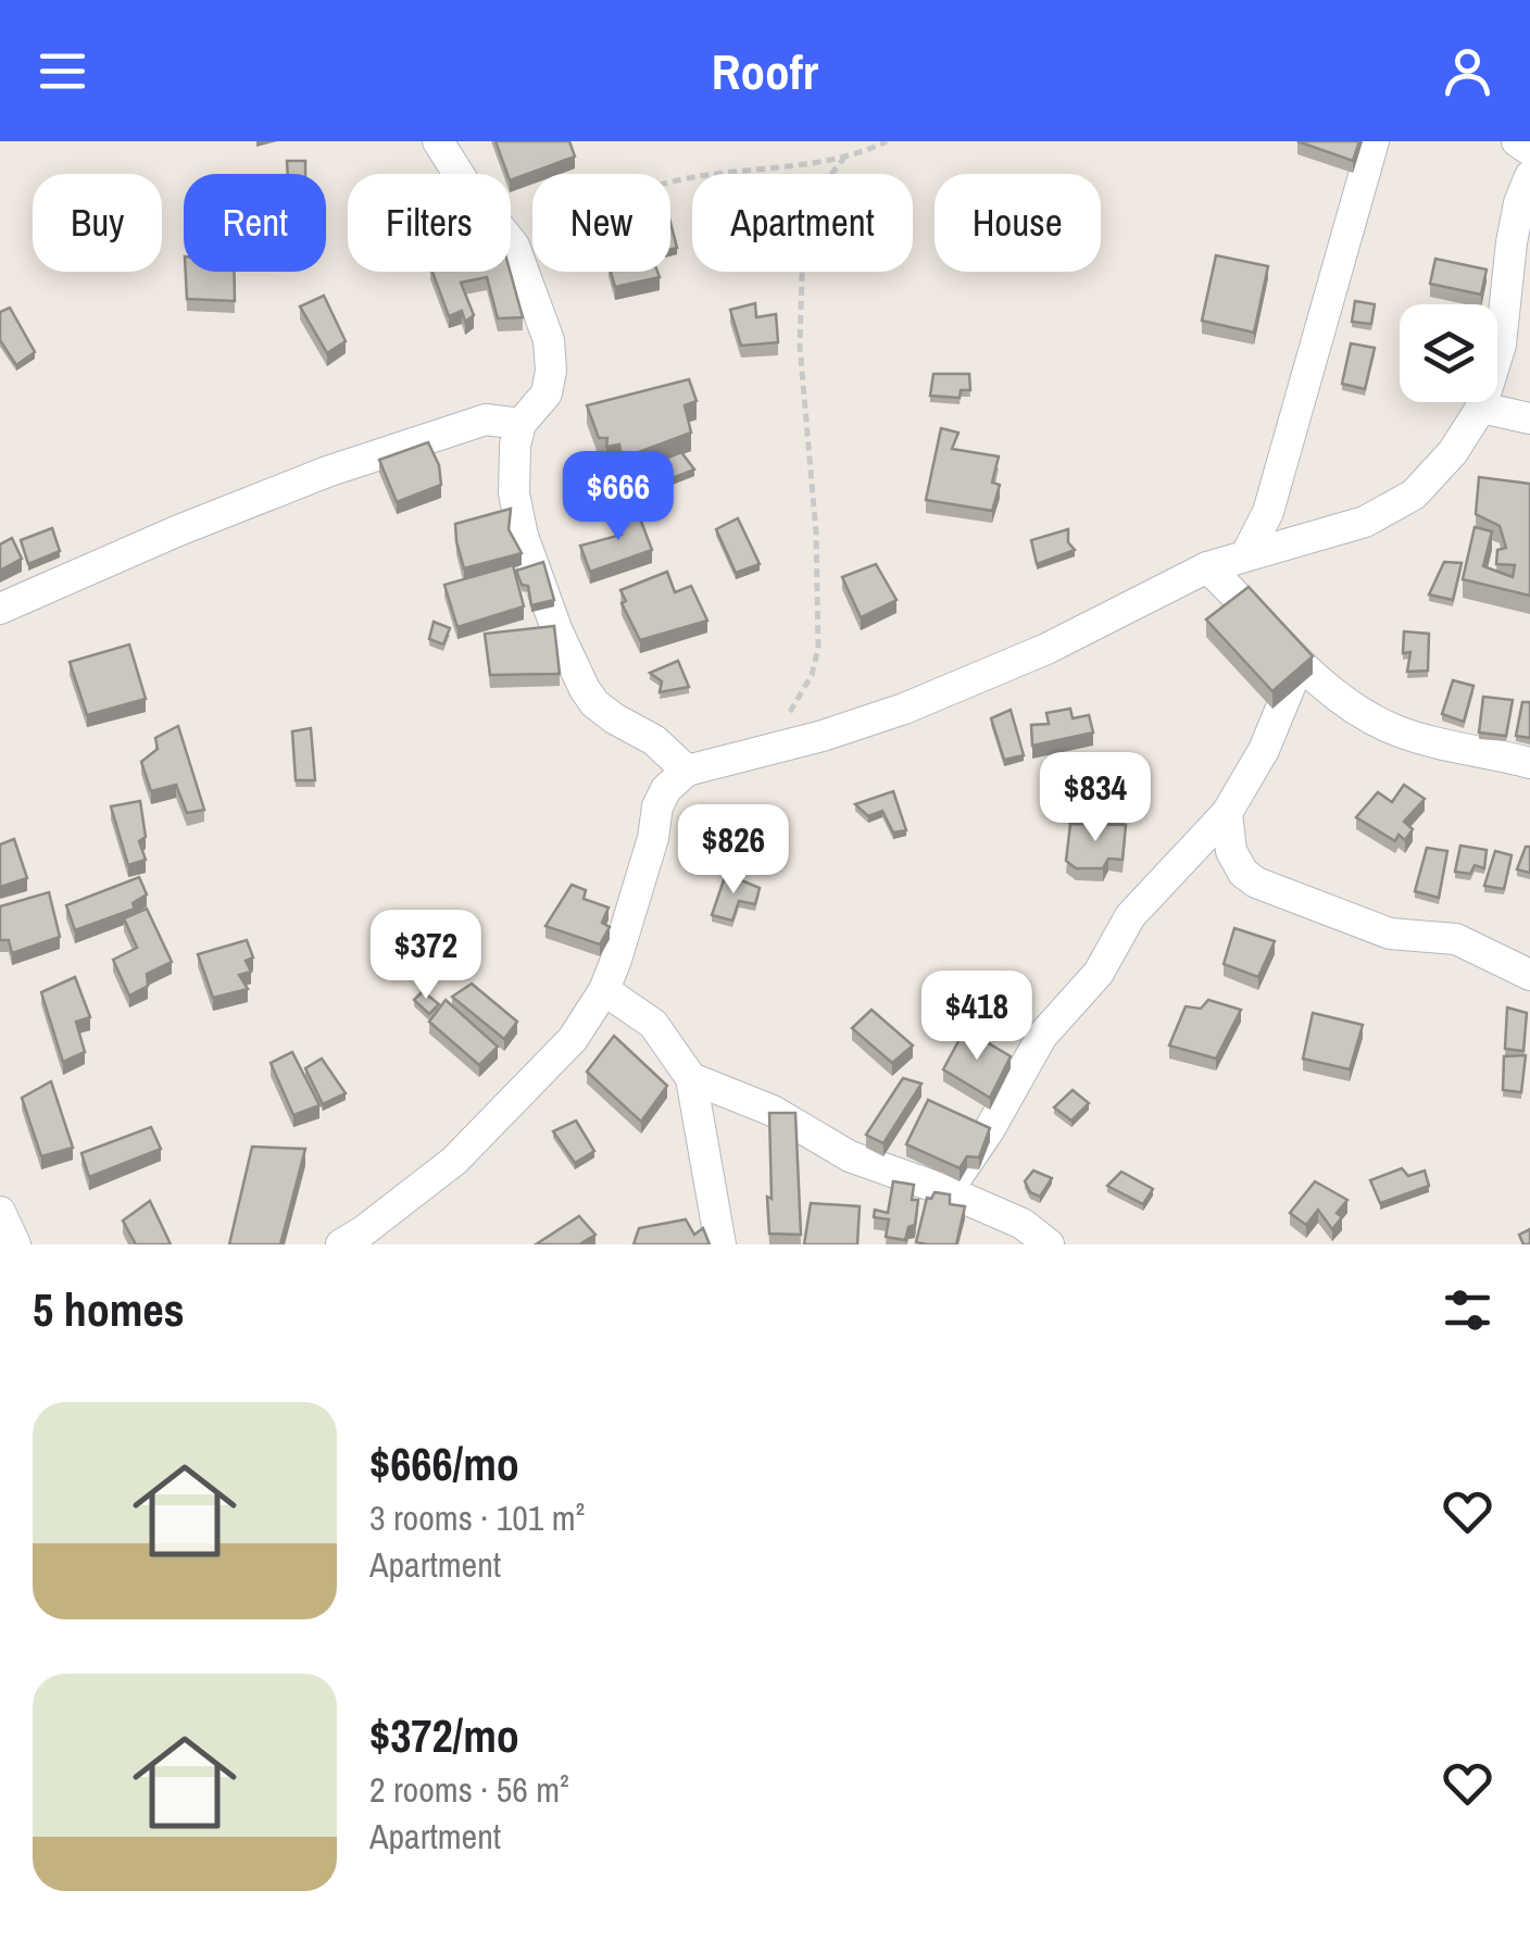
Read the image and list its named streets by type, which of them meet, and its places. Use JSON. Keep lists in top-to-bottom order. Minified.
{"page":{"header":"Roofr","chip":["Buy","Rent","Filters","New","Apartment","House"],"price":["$666","$834","$826","$372","$418"],"heading":"5 homes","list":[{"name":"$666/mo","note":"3 rooms · 101 m² · Apartment"},{"name":"$372/mo","note":"2 rooms · 56 m² · Apartment"}]}}
